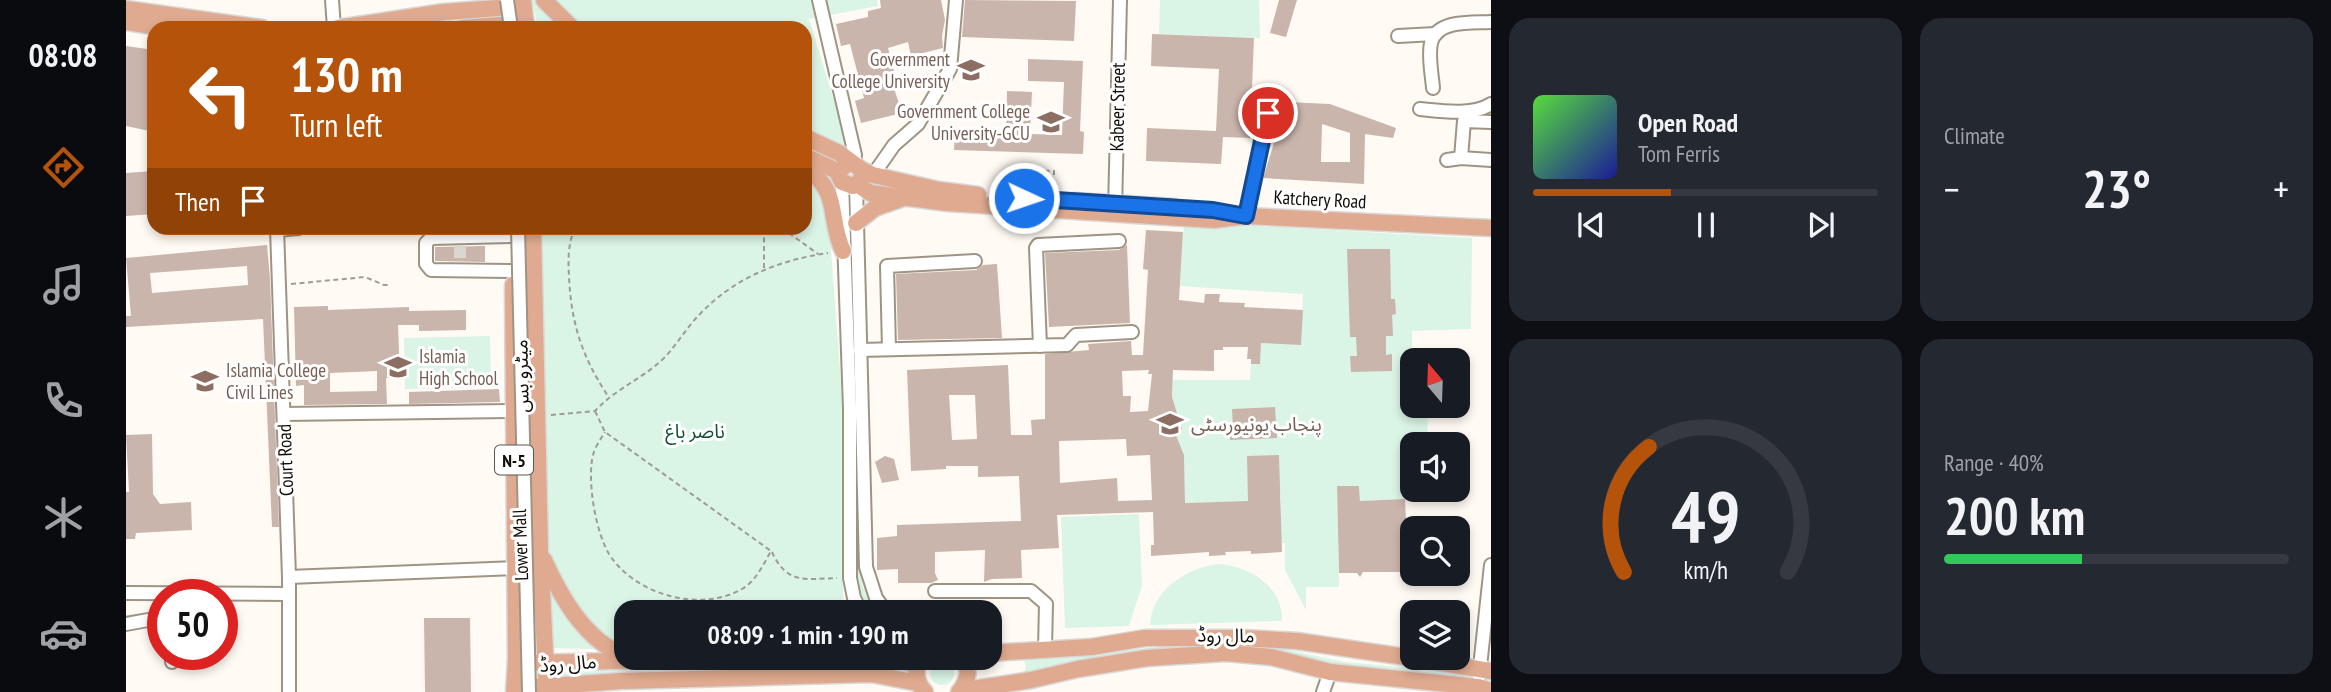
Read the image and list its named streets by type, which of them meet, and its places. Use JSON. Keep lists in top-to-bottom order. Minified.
{"streets":{"main road":["Katchery Road","N-5","Lower Mall","مال روڈ"],"street":["Kabeer Street","میٹرو بس","Court Road"]},"crossings":[["Kabeer Street","Katchery Road"],["میٹرو بس","Lower Mall"],["میٹرو بس","مال روڈ"],["Lower Mall","مال روڈ"]],"parks":["ناصر باغ"],"places":{"school or university":["Government College University","Government College University-GCU","Islamia High School","Islamia College Civil Lines","پنجاب یونیورسٹی"]},"north":"top","page":{"tabs":"08:08","tile":["Climate",["Range · 40%","200 km"]],"turn":["130 m","Turn left"],"song":["Open Road","Tom Ferris"],"heat":["−","23°","+"],"then":"Then","limit":"50","trip":"08:09 · 1 min · 190 m","gauge":["49","km/h"]}}
